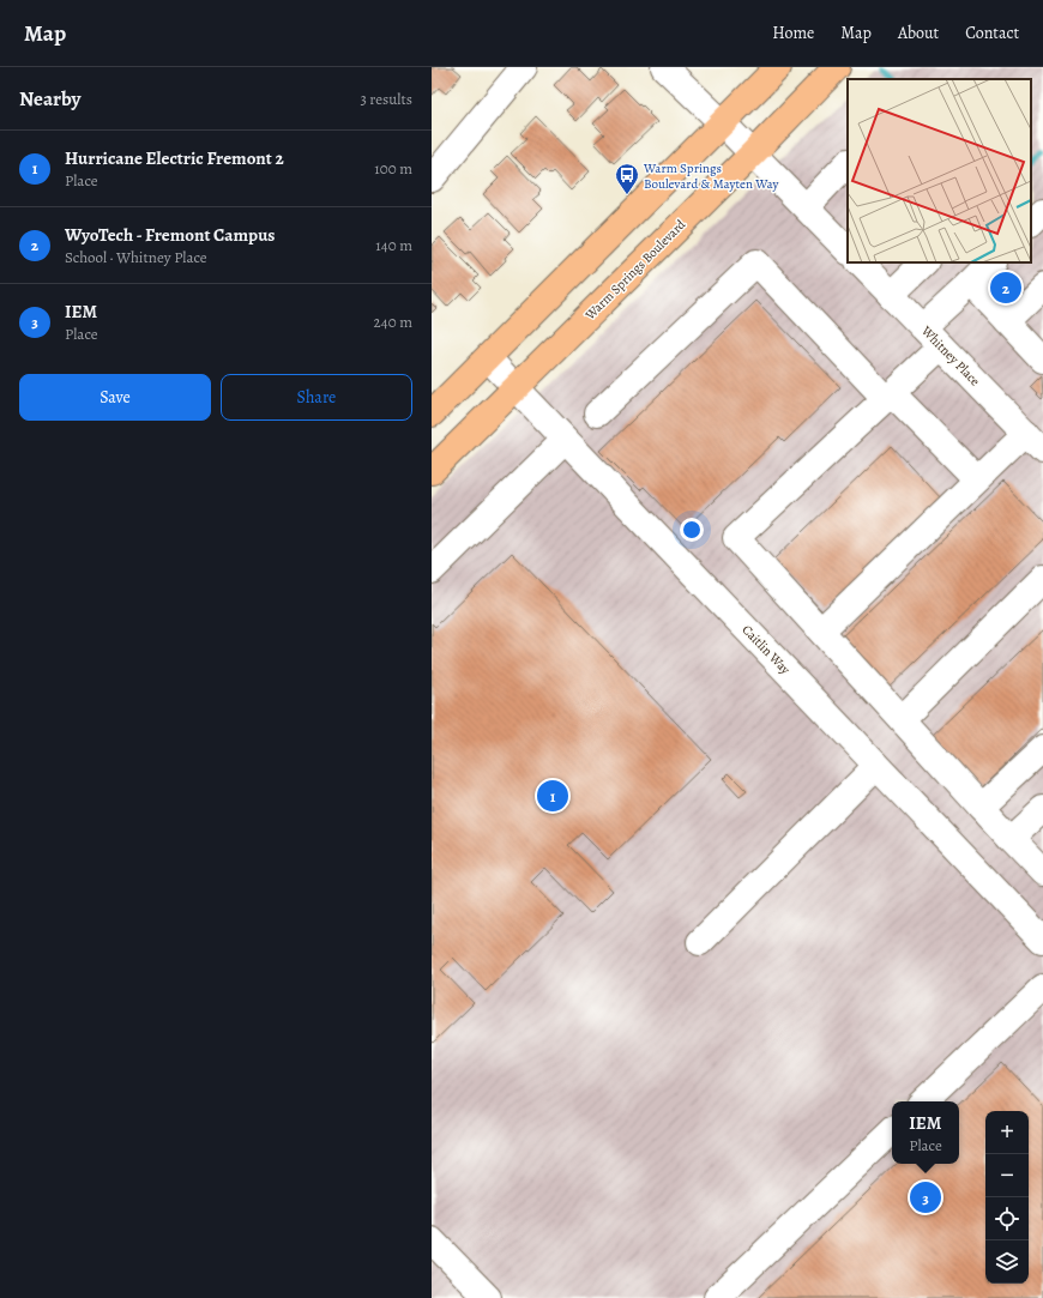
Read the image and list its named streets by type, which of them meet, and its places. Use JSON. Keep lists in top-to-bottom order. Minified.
{"streets":{"main road":["Warm Springs Boulevard"],"street":["Whitney Place","Caitlin Way"]},"crossings":[["Warm Springs Boulevard","Caitlin Way"]],"places":{"bus stop":["Warm Springs Boulevard & Mayten Way"]},"page":{"header":"Map","nav":["Home","Map","About","Contact"],"heading":["Nearby","3 results"],"list":[{"mark":"1","name":"Hurricane Electric Fremont 2","note":"Place","value":"100 m"},{"mark":"2","name":"WyoTech - Fremont Campus","note":"School · Whitney Place","value":"140 m"},{"mark":"3","name":"IEM","note":"Place","value":"240 m"}],"pins":["2","1","3"],"buttons":["Save","Share"],"popup":["IEM","Place"],"map_buttons":["+","−"]}}
